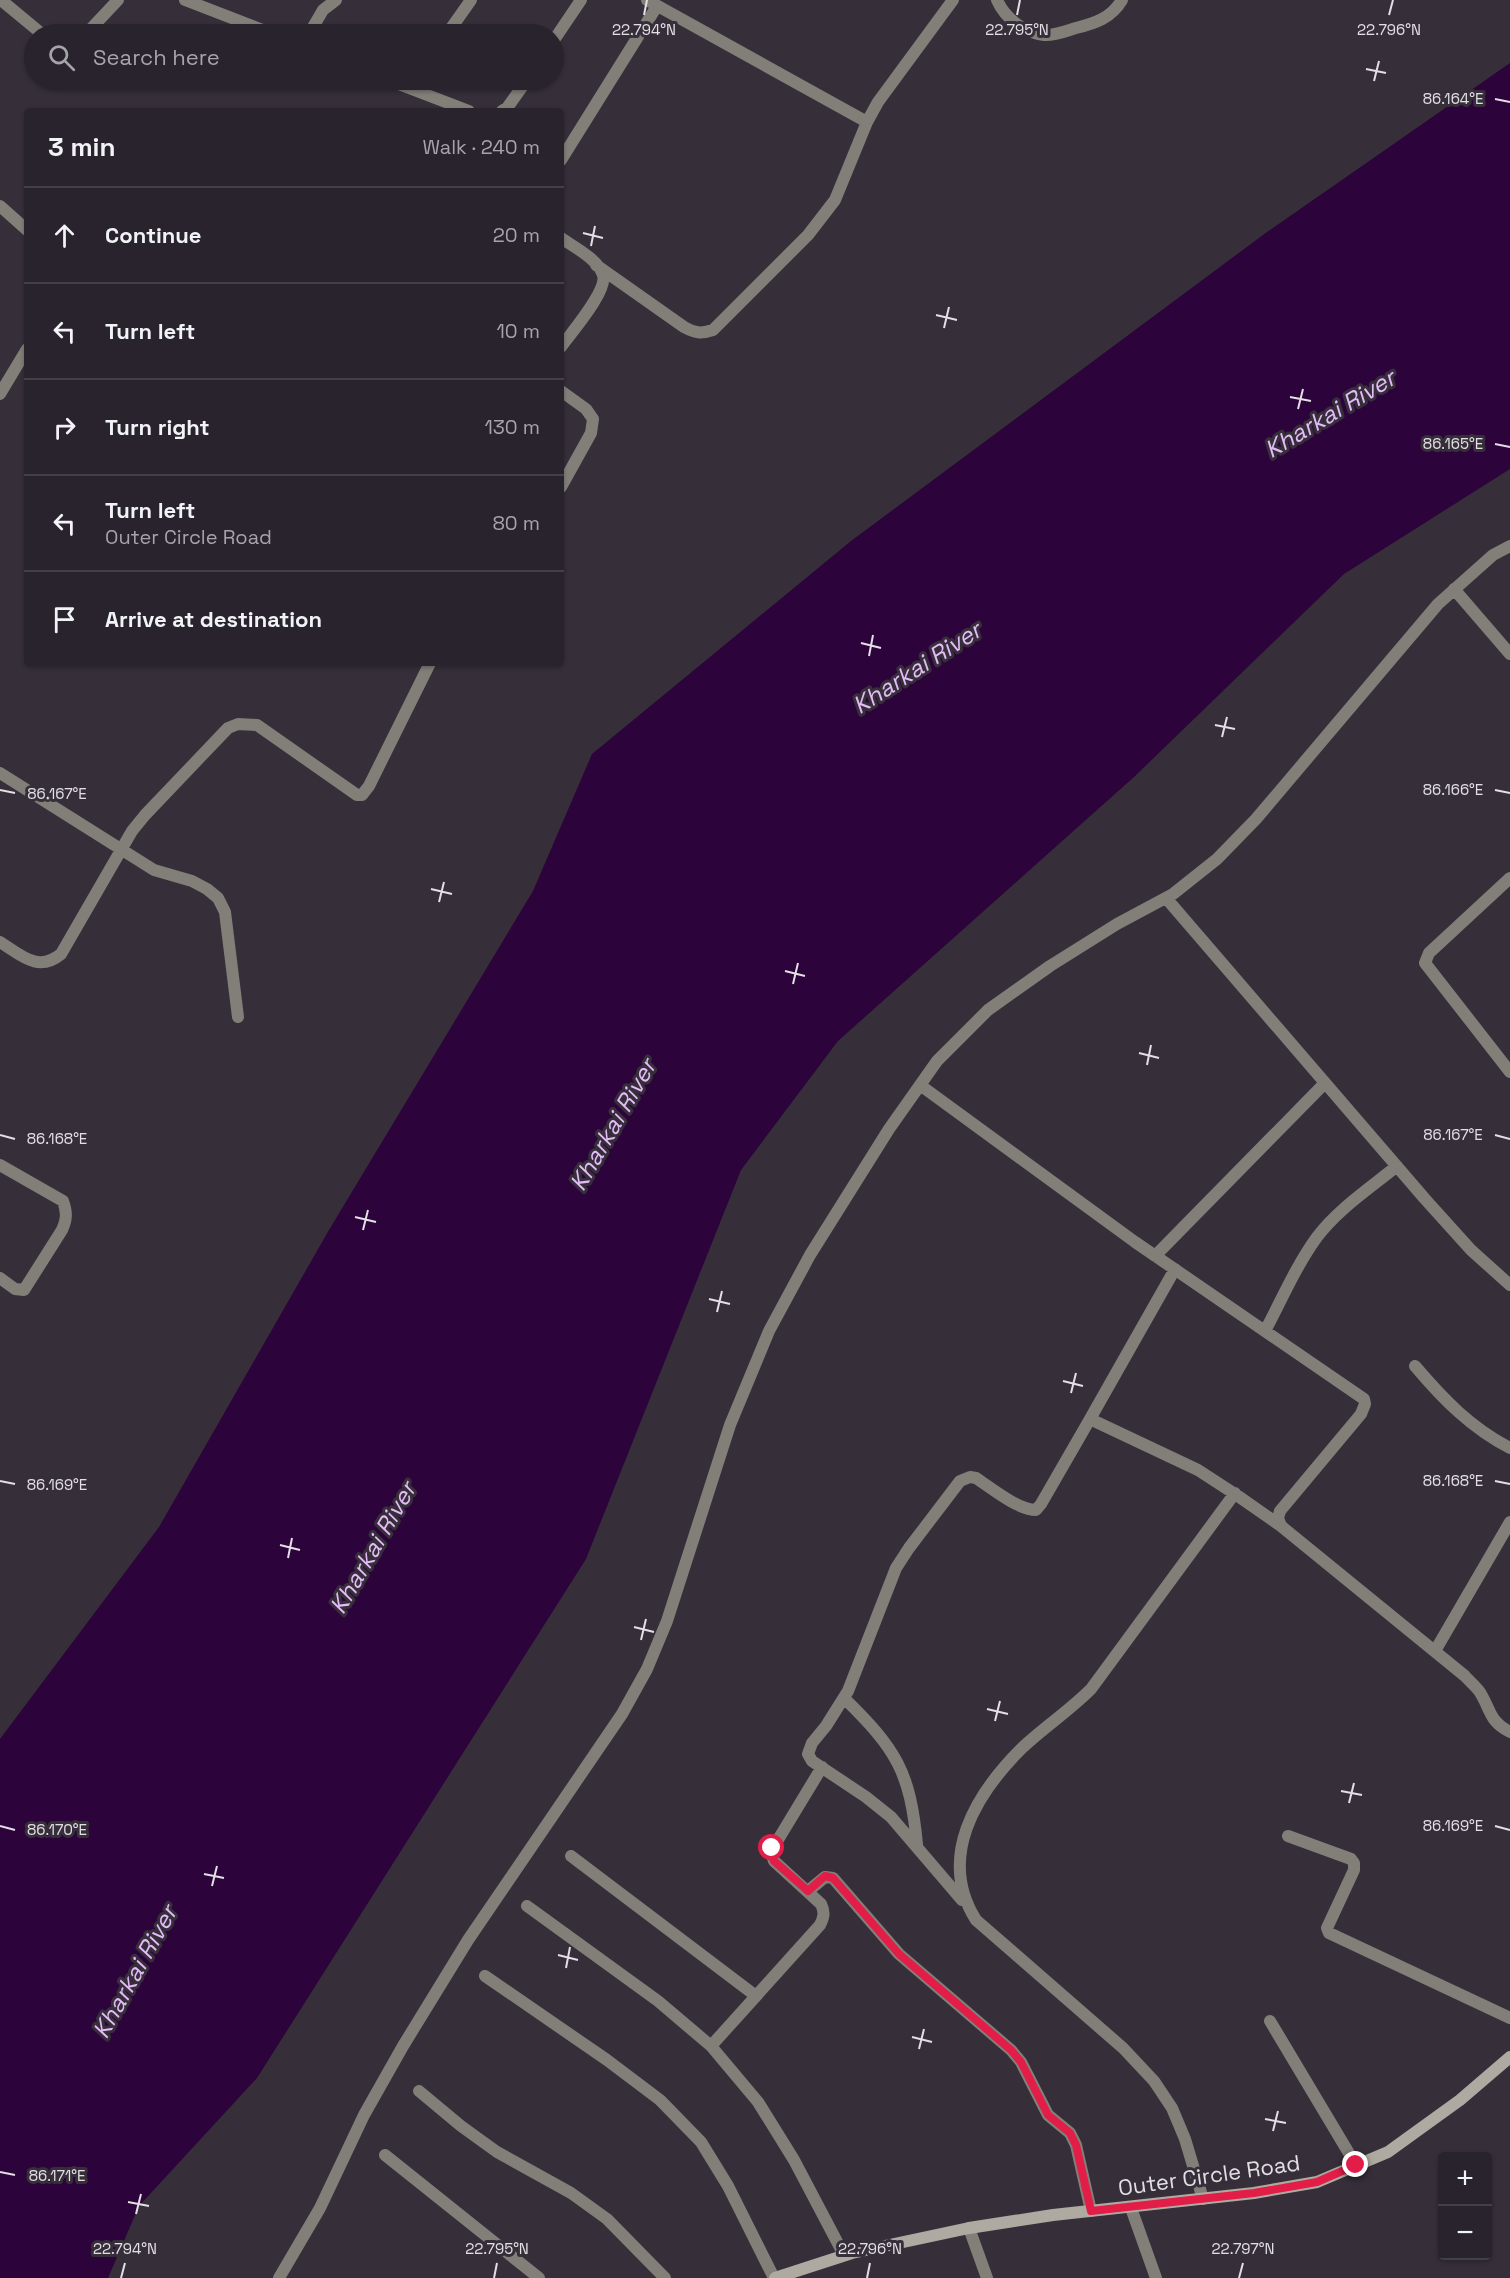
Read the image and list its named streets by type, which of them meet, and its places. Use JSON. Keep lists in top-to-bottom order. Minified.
{"streets":{"main road":["Outer Circle Road"]},"water":["Kharkai River"],"page":{"search":"Search here","heading":["3 min","Walk · 240 m"],"list":[["Continue","20 m"],["Turn left","10 m"],["Turn right","130 m"],["Turn left","Outer Circle Road","80 m"],"Arrive at destination"],"map_buttons":["+","−"]},"coordinates":["22.794°N","22.795°N","22.796°N","86.164°E","86.165°E","86.166°E","86.167°E","86.168°E","86.169°E","86.170°E","86.171°E","22.797°N"]}
